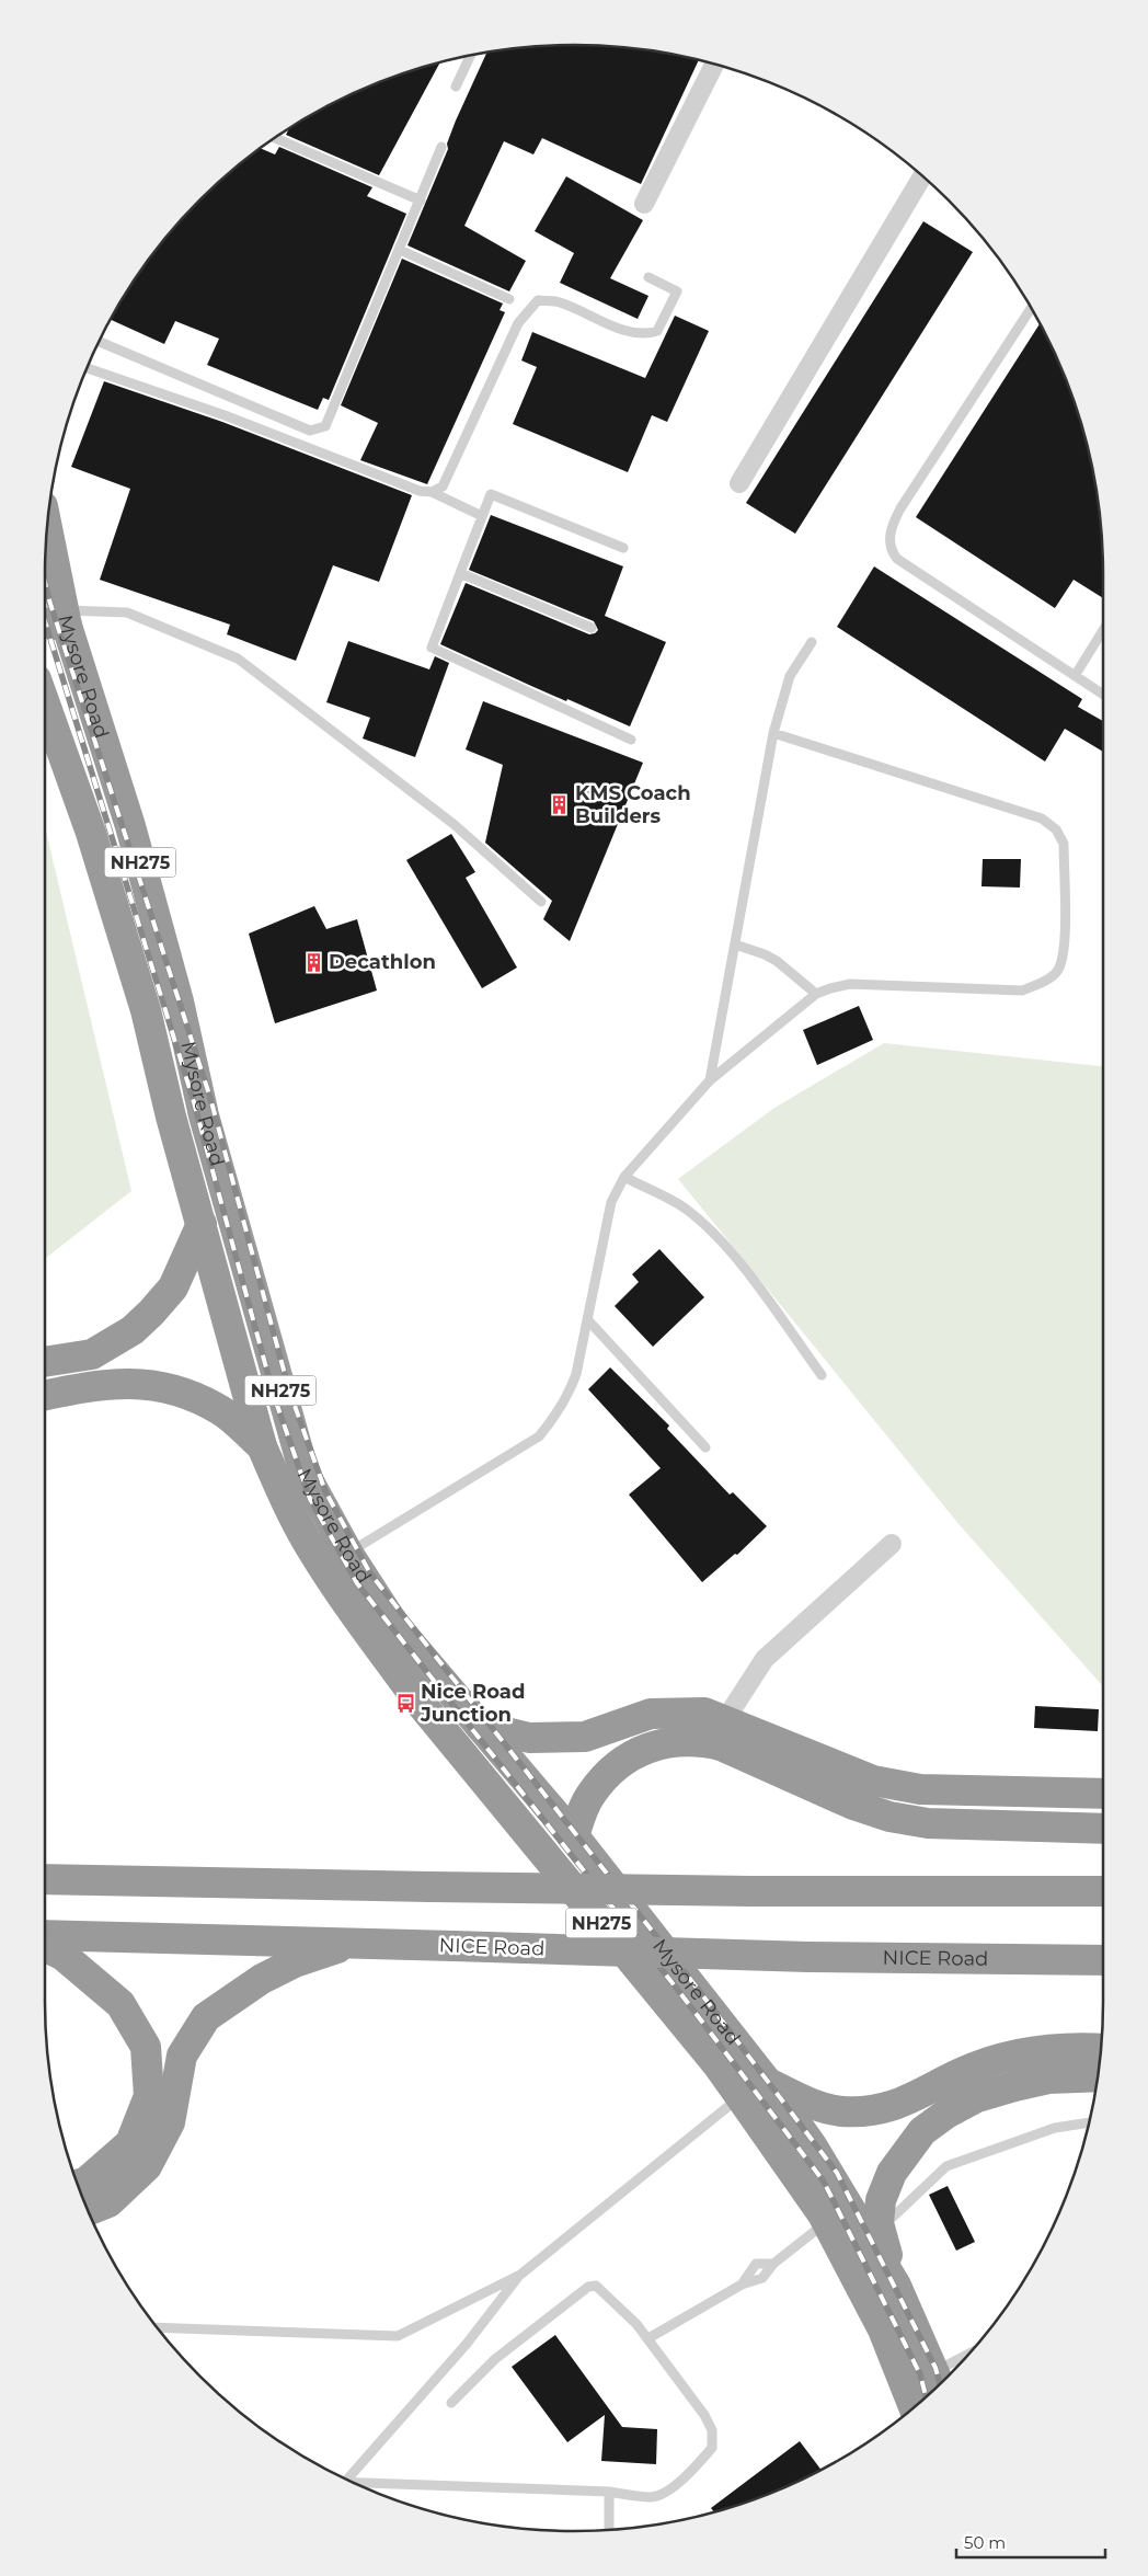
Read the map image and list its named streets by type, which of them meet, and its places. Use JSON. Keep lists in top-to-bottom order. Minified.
{"streets":{"highway":["Mysore Road","NH275","NICE Road"]},"places":{"building":["KMS Coach Builders","Decathlon"],"bus stop":["Nice Road Junction"]},"scale_bar":"50 m"}
